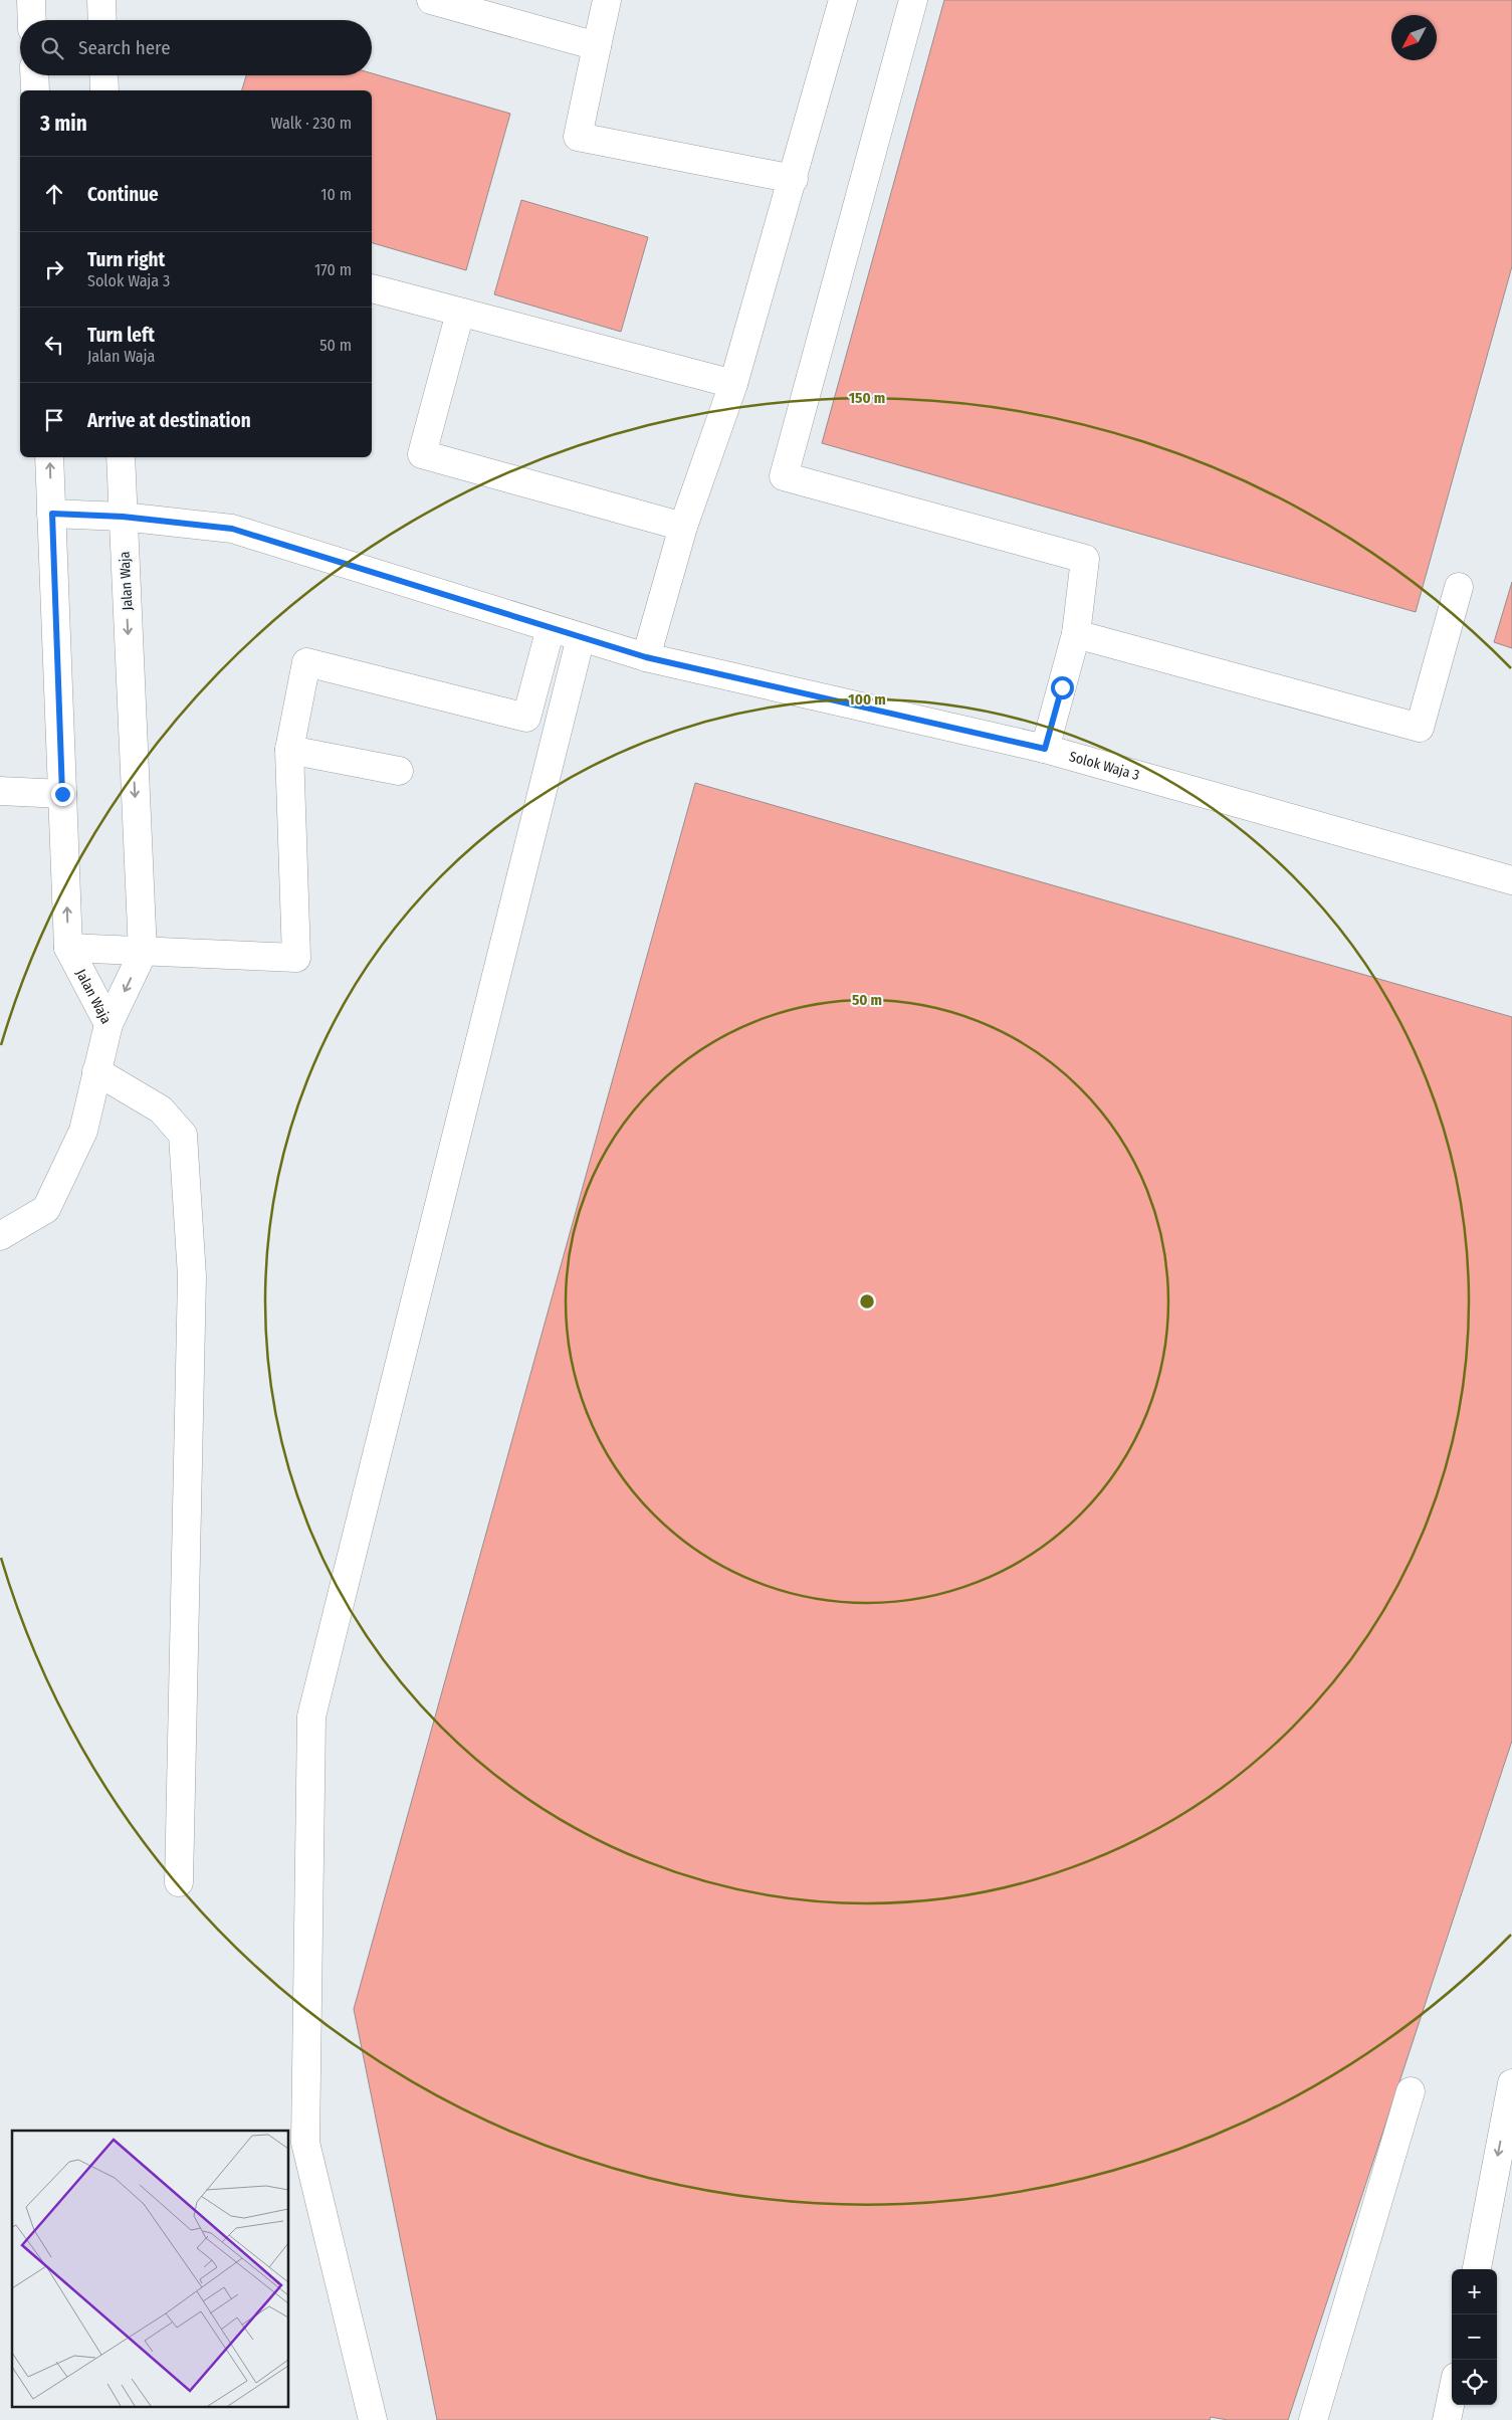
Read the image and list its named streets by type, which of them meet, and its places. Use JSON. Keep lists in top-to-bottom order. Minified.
{"streets":{"street":["Jalan Waja","Solok Waja 3"]},"crossings":[["Jalan Waja","Solok Waja 3"]],"north":"bottom left","page":{"search":"Search here","heading":["3 min","Walk · 230 m"],"list":[["Continue","10 m"],["Turn right","Solok Waja 3","170 m"],["Turn left","Jalan Waja","50 m"],"Arrive at destination"],"map_buttons":["+","−"]},"rings":["150 m","100 m","50 m"]}
